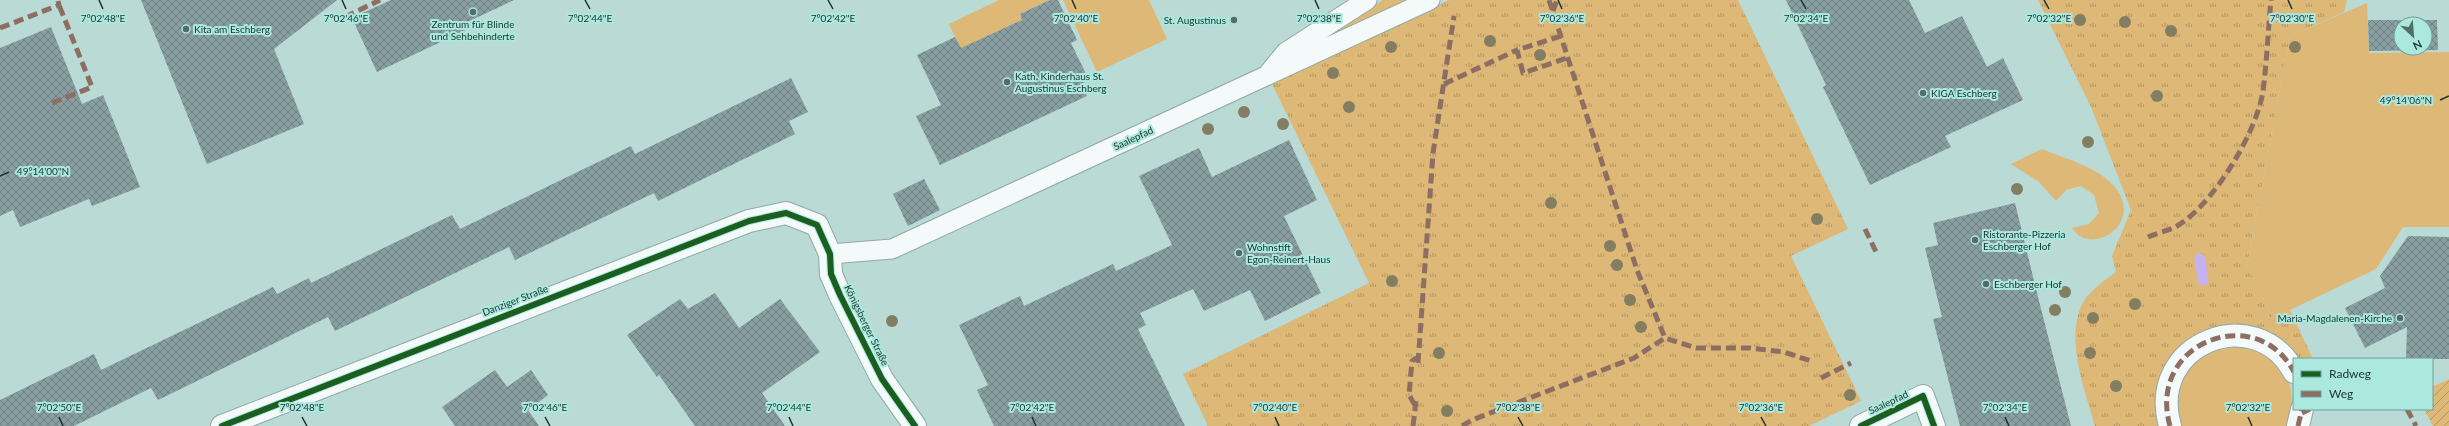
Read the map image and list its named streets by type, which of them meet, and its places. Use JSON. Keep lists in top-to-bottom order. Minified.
{"streets":{"street":["Saalepfad","Danziger Straße","Königsberger Straße"]},"crossings":[["Saalepfad","Königsberger Straße"],["Danziger Straße","Königsberger Straße"]],"places":["Zentrum für Blinde und Sehbehinderte","St. Augustinus","Kita am Eschberg","Kath. Kinderhaus St. Augustinus Eschberg","KIGA Eschberg","Ristorante-Pizzeria Eschberger Hof","Wohnstift Egon-Reinert-Haus","Eschberger Hof","Maria-Magdalenen-Kirche"],"legend":["Radweg","Weg"],"north":"bottom right","coordinates":["7°02'30\"E","7°02'48\"E","7°02'46\"E","7°02'44\"E","7°02'42\"E","7°02'40\"E","7°02'36\"E","7°02'34\"E","7°02'38\"E","7°02'32\"E","49°14'06\"N","49°14'00\"N","7°02'50\"E"]}
